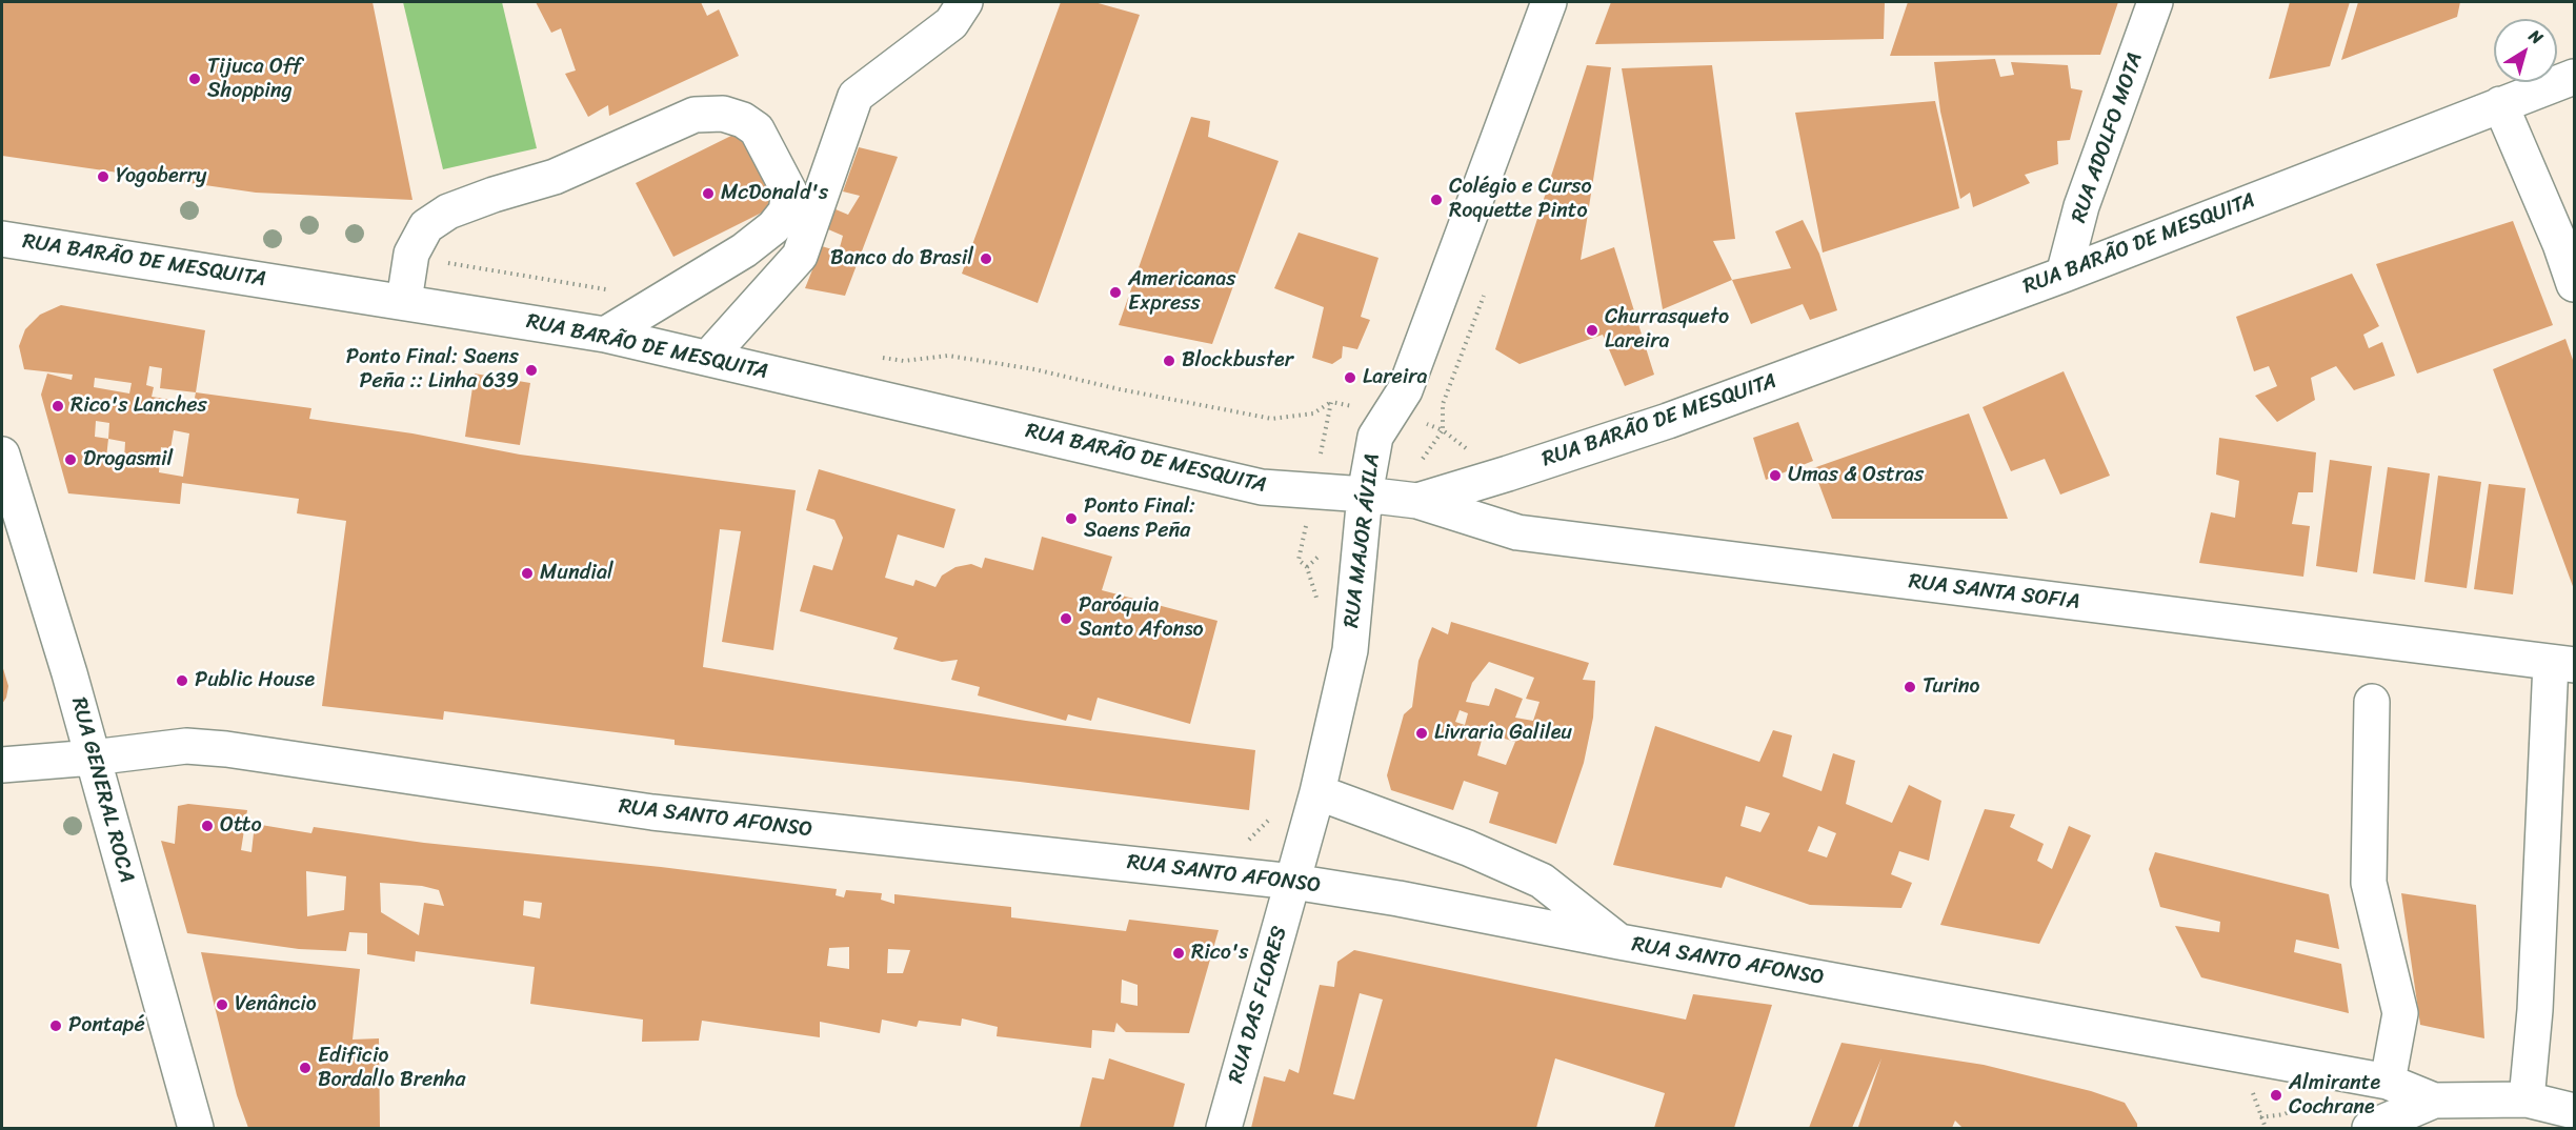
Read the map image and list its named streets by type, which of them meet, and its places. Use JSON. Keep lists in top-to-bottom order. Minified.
{"streets":{"street":["RUA ADOLFO MOTA","RUA BARÃO DE MESQUITA","RUA MAJOR ÁVILA","RUA SANTA SOFIA","RUA GENERAL ROCA","RUA SANTO AFONSO","RUA DAS FLORES"]},"crossings":[["RUA ADOLFO MOTA","RUA BARÃO DE MESQUITA"],["RUA BARÃO DE MESQUITA","RUA MAJOR ÁVILA"],["RUA BARÃO DE MESQUITA","RUA SANTA SOFIA"],["RUA MAJOR ÁVILA","RUA SANTO AFONSO"],["RUA MAJOR ÁVILA","RUA DAS FLORES"],["RUA GENERAL ROCA","RUA SANTO AFONSO"],["RUA SANTO AFONSO","RUA DAS FLORES"]],"places":["Tijuca Off Shopping","Yogoberry","McDonald's","Colégio e Curso Roquette Pinto","Banco do Brasil","Americanas Express","Churrasqueto Lareira","Blockbuster","Ponto Final: Saens Peña :: Linha 639","Lareira","Rico's Lanches","Drogasmil","Umas & Ostras","Ponto Final: Saens Peña","Mundial","Paróquia Santo Afonso","Public House","Turino","Livraria Galileu","Otto","Rico's","Venâncio","Pontapé","Edificio Bordallo Brenha","Almirante Cochrane"],"north":"top right"}
